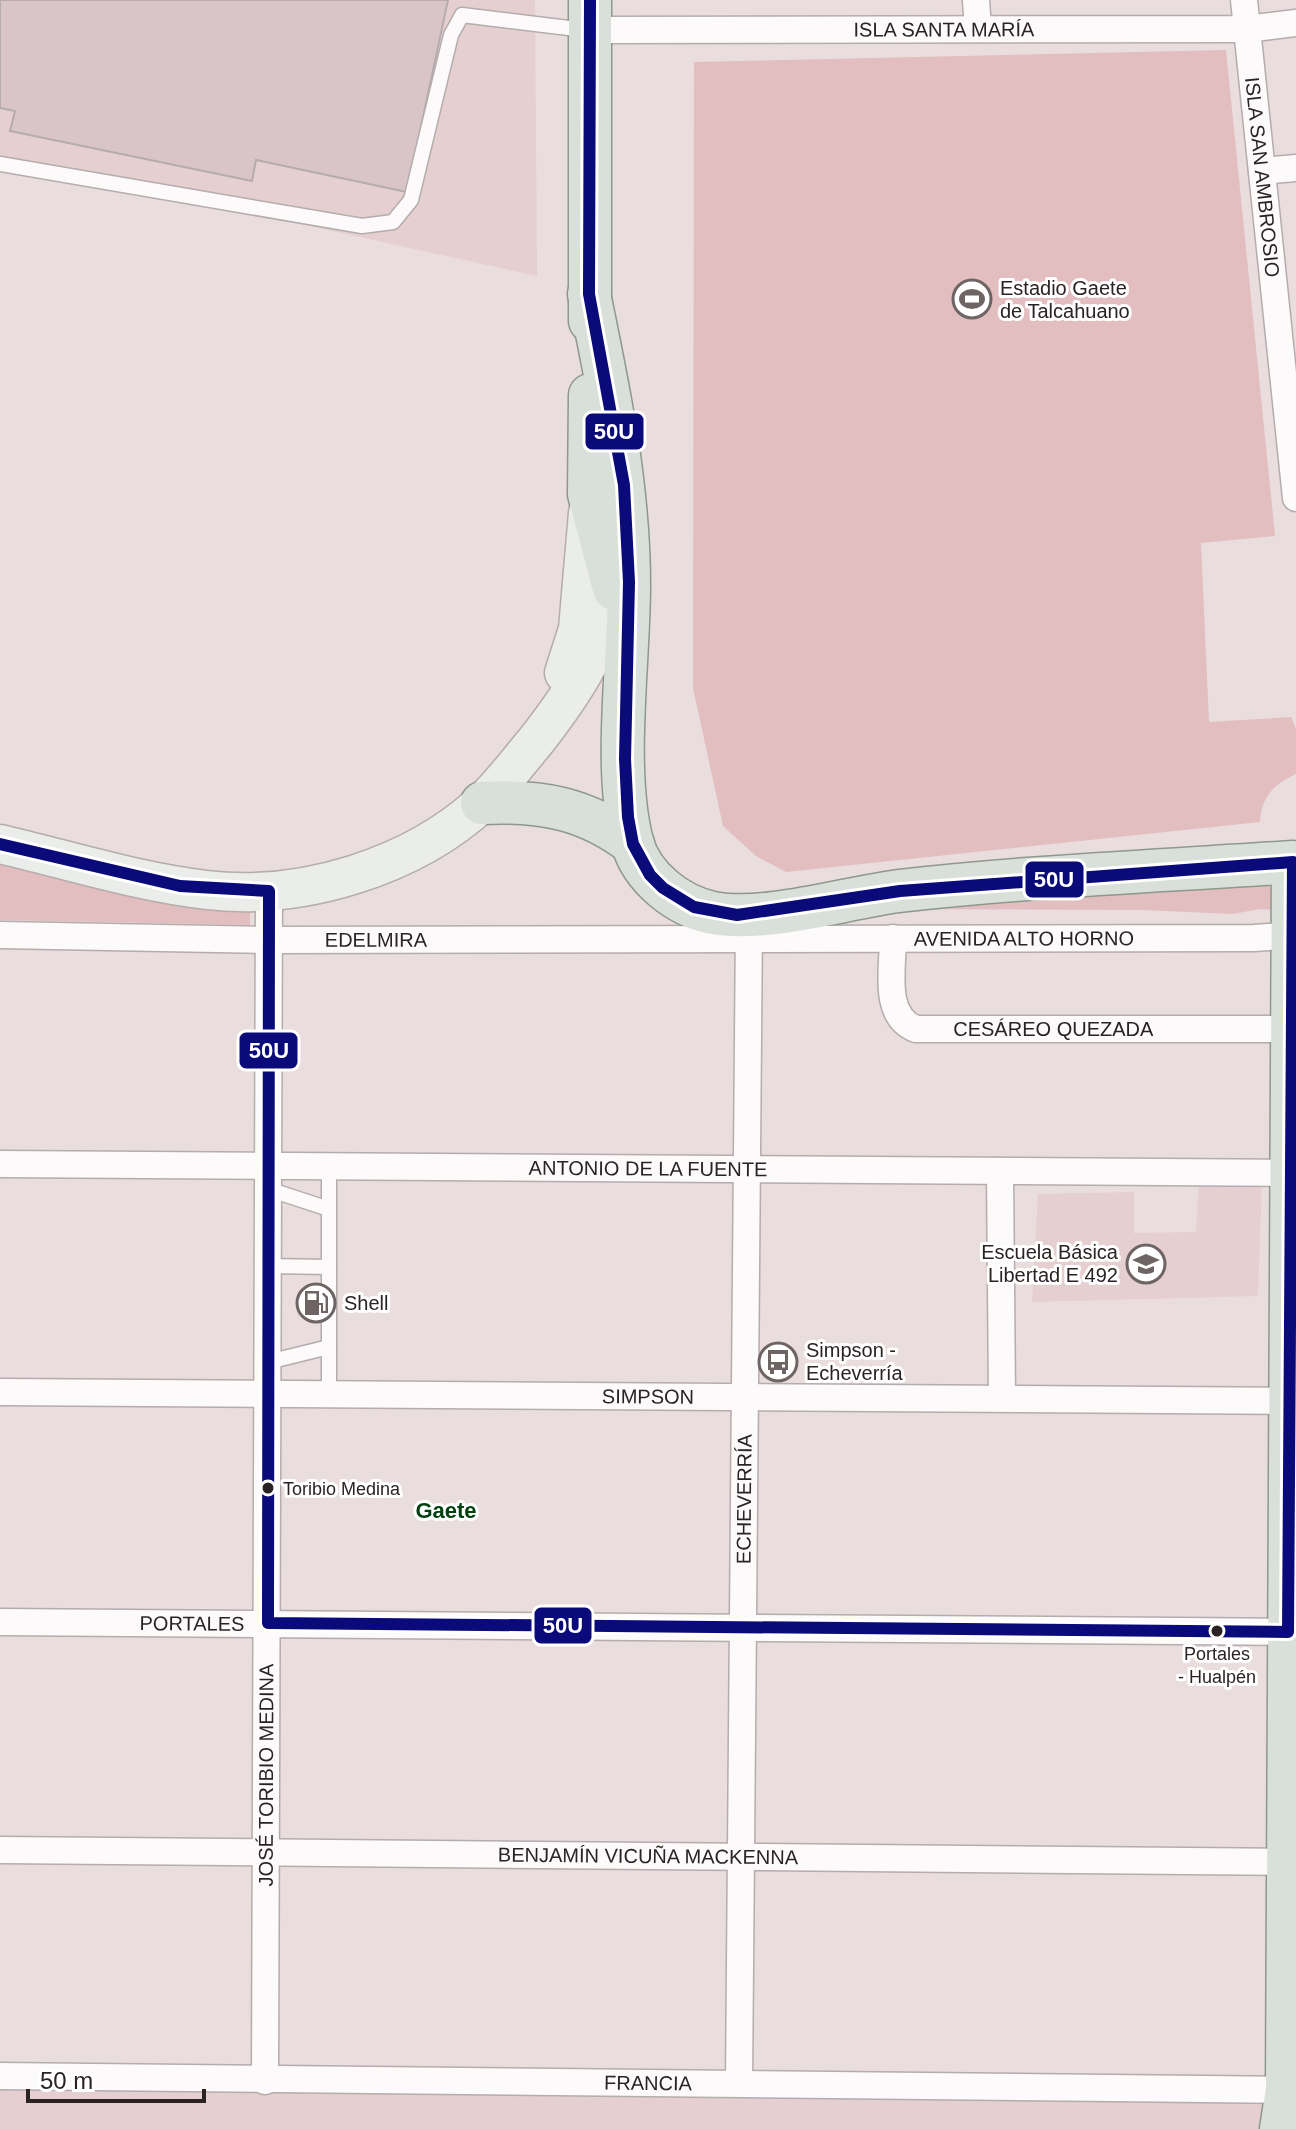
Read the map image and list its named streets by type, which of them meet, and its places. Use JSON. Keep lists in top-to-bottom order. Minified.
{"streets":{"main road":["AVENIDA ALTO HORNO"],"street":["ISLA SANTA MARÍA","ISLA SAN AMBROSIO","EDELMIRA","CESÁREO QUEZADA","ANTONIO DE LA FUENTE","SIMPSON","ECHEVERRÍA","PORTALES","JOSÉ TORIBIO MEDINA","BENJAMÍN VICUÑA MACKENNA","FRANCIA"]},"crossings":[["ISLA SANTA MARÍA","ISLA SAN AMBROSIO"],["AVENIDA ALTO HORNO","EDELMIRA"],["AVENIDA ALTO HORNO","CESÁREO QUEZADA"],["AVENIDA ALTO HORNO","ECHEVERRÍA"],["EDELMIRA","ECHEVERRÍA"],["EDELMIRA","JOSÉ TORIBIO MEDINA"],["ANTONIO DE LA FUENTE","ECHEVERRÍA"],["ANTONIO DE LA FUENTE","JOSÉ TORIBIO MEDINA"],["SIMPSON","ECHEVERRÍA"],["SIMPSON","JOSÉ TORIBIO MEDINA"],["ECHEVERRÍA","PORTALES"],["ECHEVERRÍA","BENJAMÍN VICUÑA MACKENNA"],["ECHEVERRÍA","FRANCIA"],["PORTALES","JOSÉ TORIBIO MEDINA"],["JOSÉ TORIBIO MEDINA","BENJAMÍN VICUÑA MACKENNA"],["JOSÉ TORIBIO MEDINA","FRANCIA"]],"districts":["Gaete"],"places":{"sports":["Estadio Gaete de Talcahuano"],"school or university":["Escuela Básica Libertad E 492"],"fuel station":["Shell"],"bus stop":["Simpson - Echeverría"],"other":["Toribio Medina","Portales - Hualpén"]},"lines":["transit line 50U"],"scale_bar":"50 m"}
